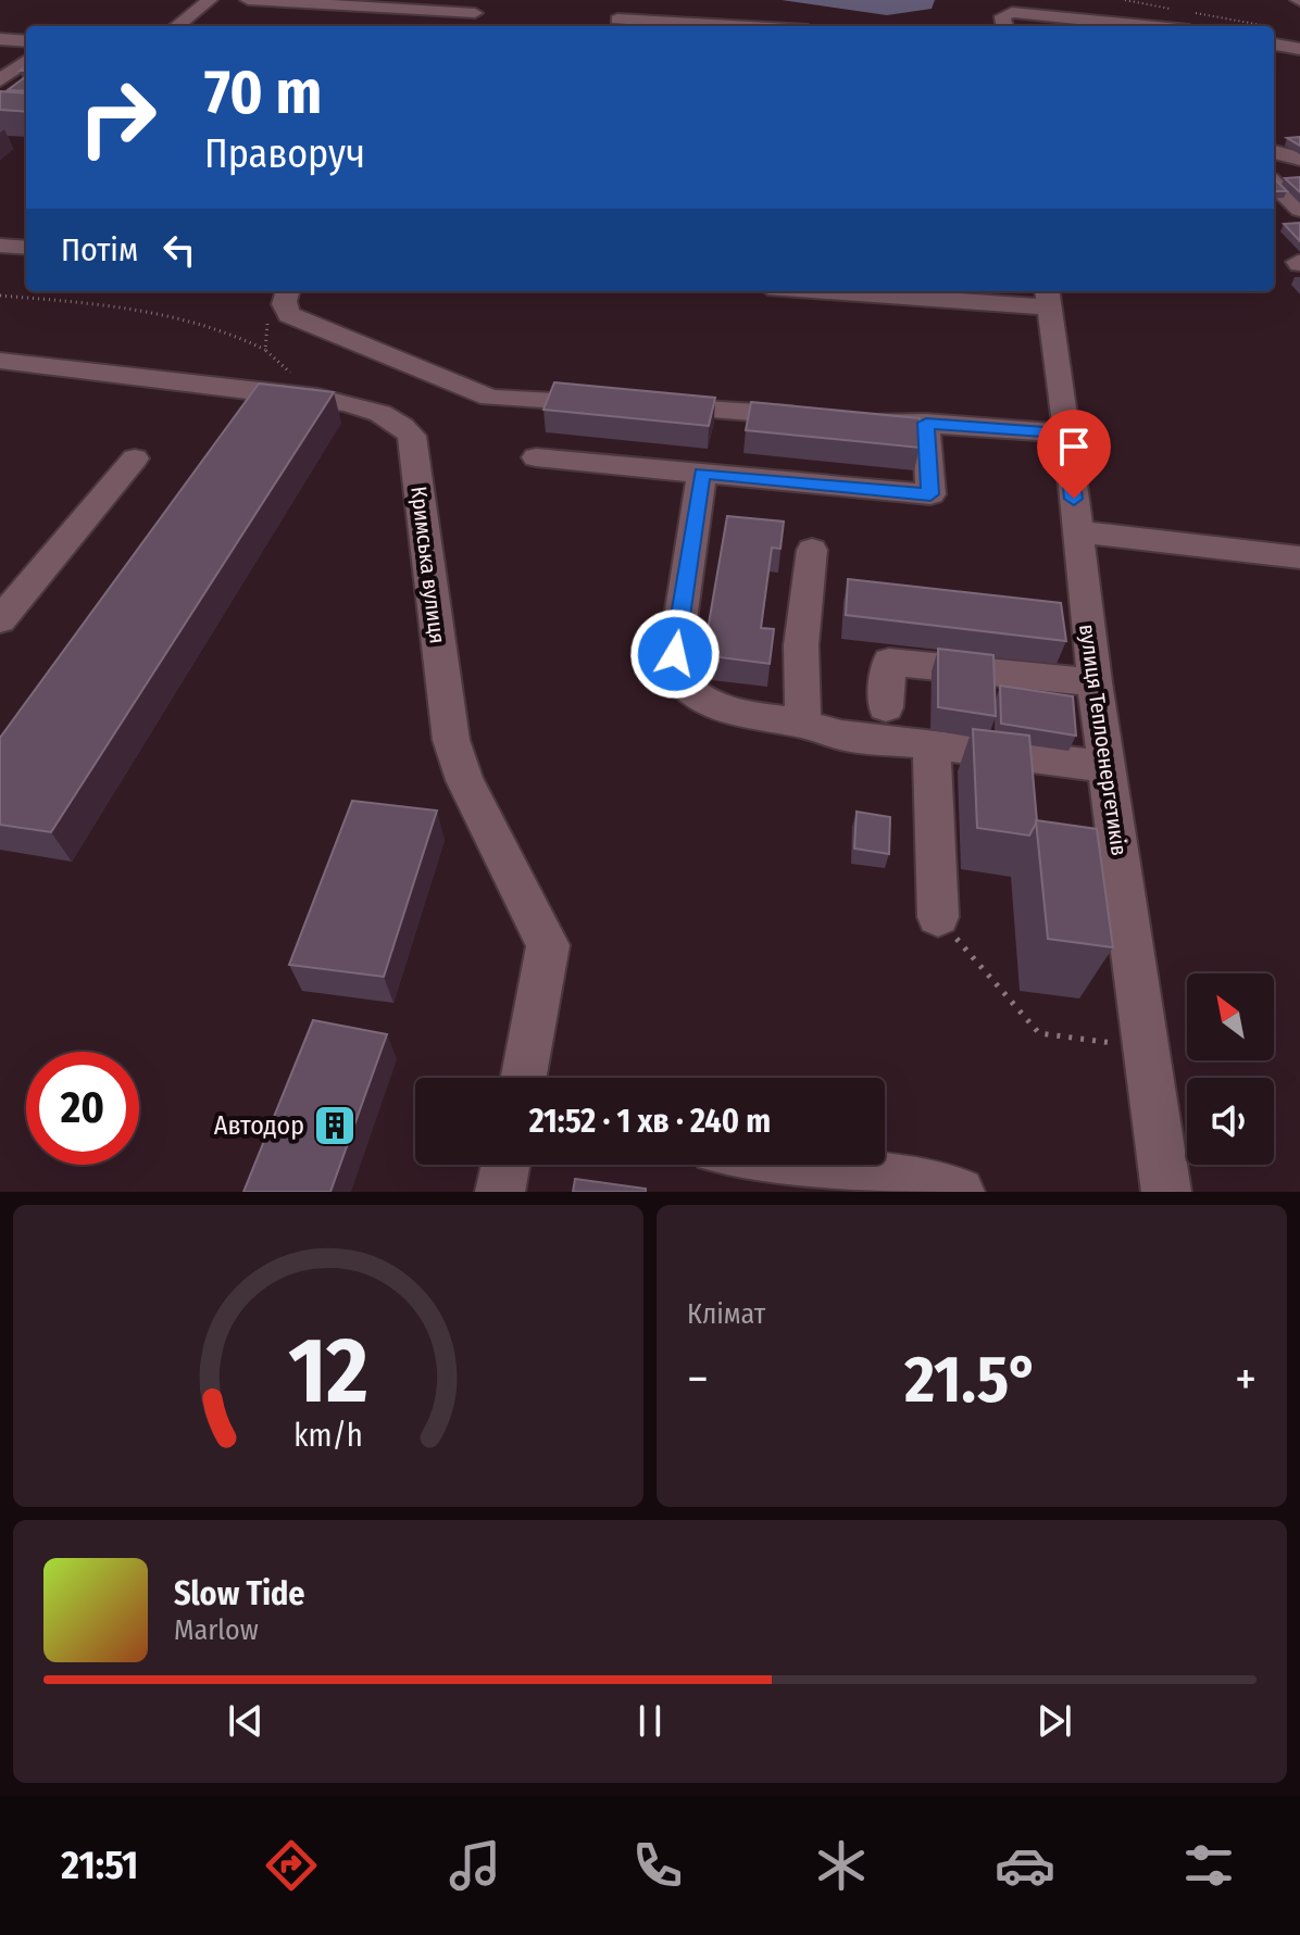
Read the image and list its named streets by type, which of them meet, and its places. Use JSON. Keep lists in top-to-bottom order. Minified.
{"streets":{"street":["Кримська вулиця","вулиця Теплоенергетиків"]},"places":{"building":["Автодор"]},"north":"top left","page":{"turn":["70 m","Праворуч"],"then":"Потім","limit":"20","trip":"21:52 · 1 хв · 240 m","tile":"Клімат","heat":["−","21.5°","+"],"song":["Slow Tide","Marlow"],"tabs":"21:51","gauge":["12","km/h"]}}
